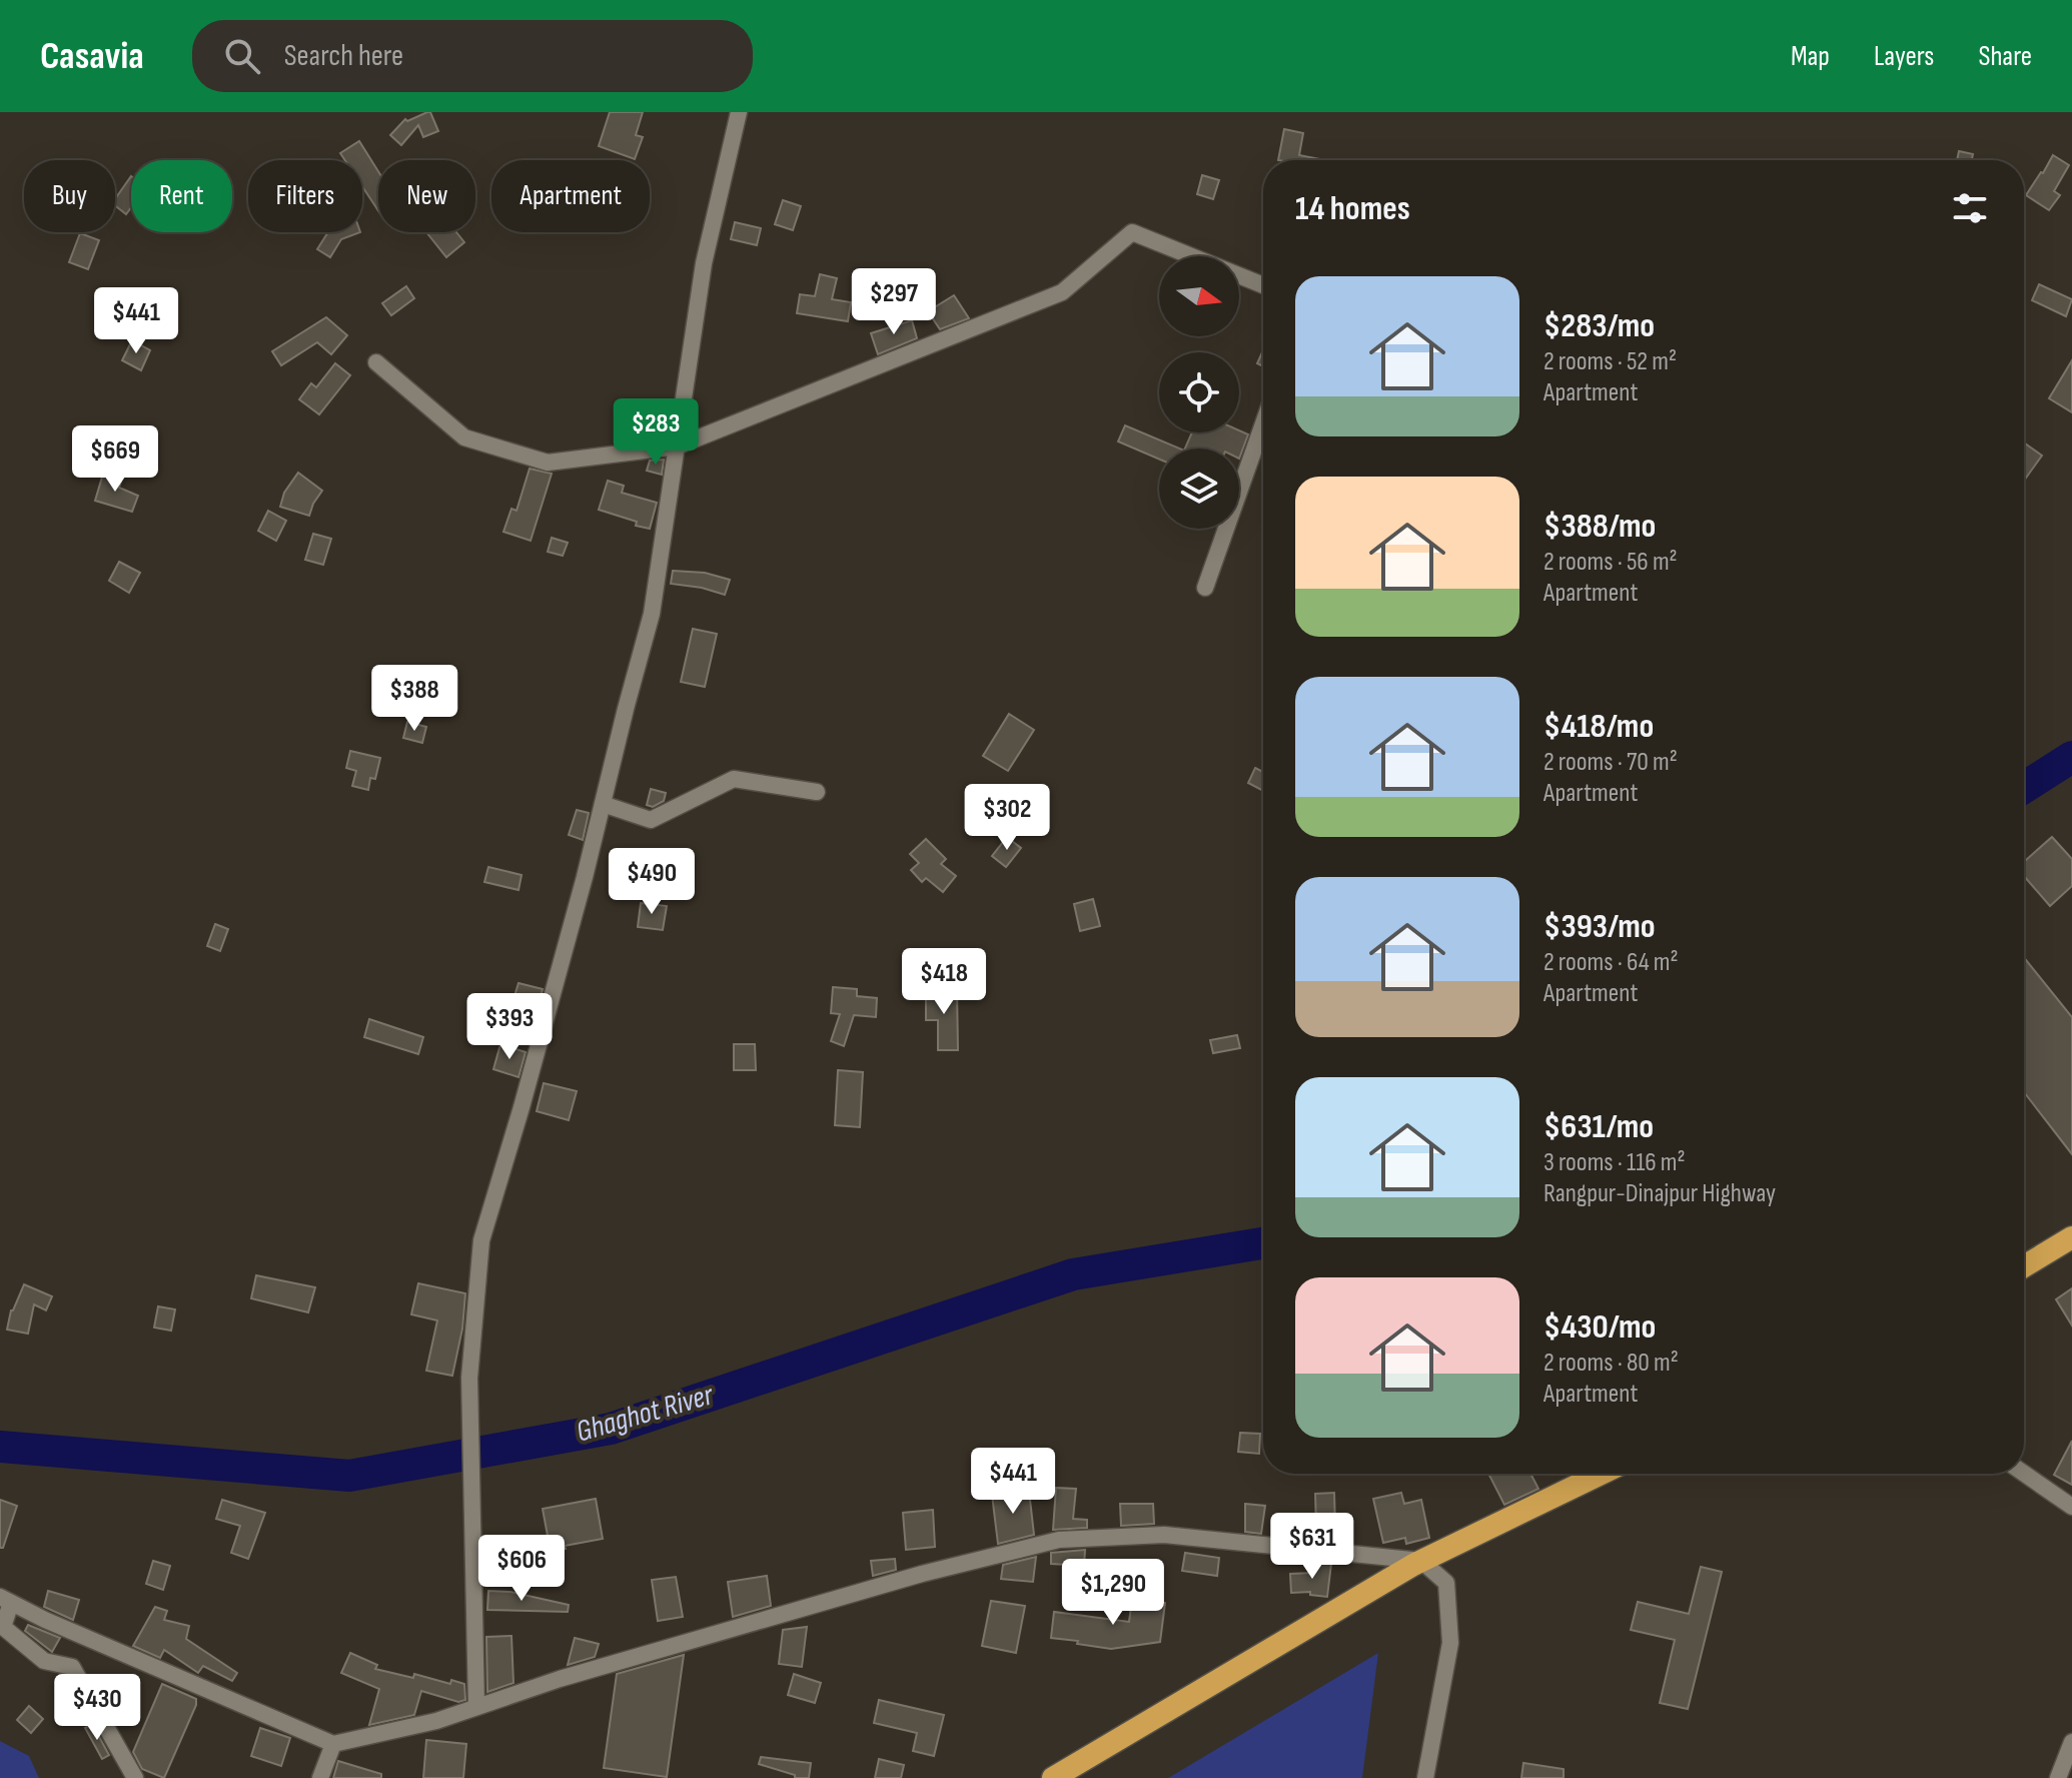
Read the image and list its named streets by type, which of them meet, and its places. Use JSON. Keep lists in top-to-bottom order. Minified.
{"water":["Ghaghot River"],"north":"right","page":{"header":"Casavia","search":"Search here","nav":["Map","Layers","Share"],"chip":["Buy","Rent","Filters","New","Apartment"],"heading":"14 homes","list":[{"name":"$283/mo","note":"2 rooms · 52 m² · Apartment"},{"name":"$388/mo","note":"2 rooms · 56 m² · Apartment"},{"name":"$418/mo","note":"2 rooms · 70 m² · Apartment"},{"name":"$393/mo","note":"2 rooms · 64 m² · Apartment"},{"name":"$631/mo","note":"3 rooms · 116 m² · Rangpur-Dinajpur Highway"},{"name":"$430/mo","note":"2 rooms · 80 m² · Apartment"}],"price":["$297","$441","$283","$669","$388","$302","$490","$418","$393","$441","$631","$606","$1,290","$430"]}}
